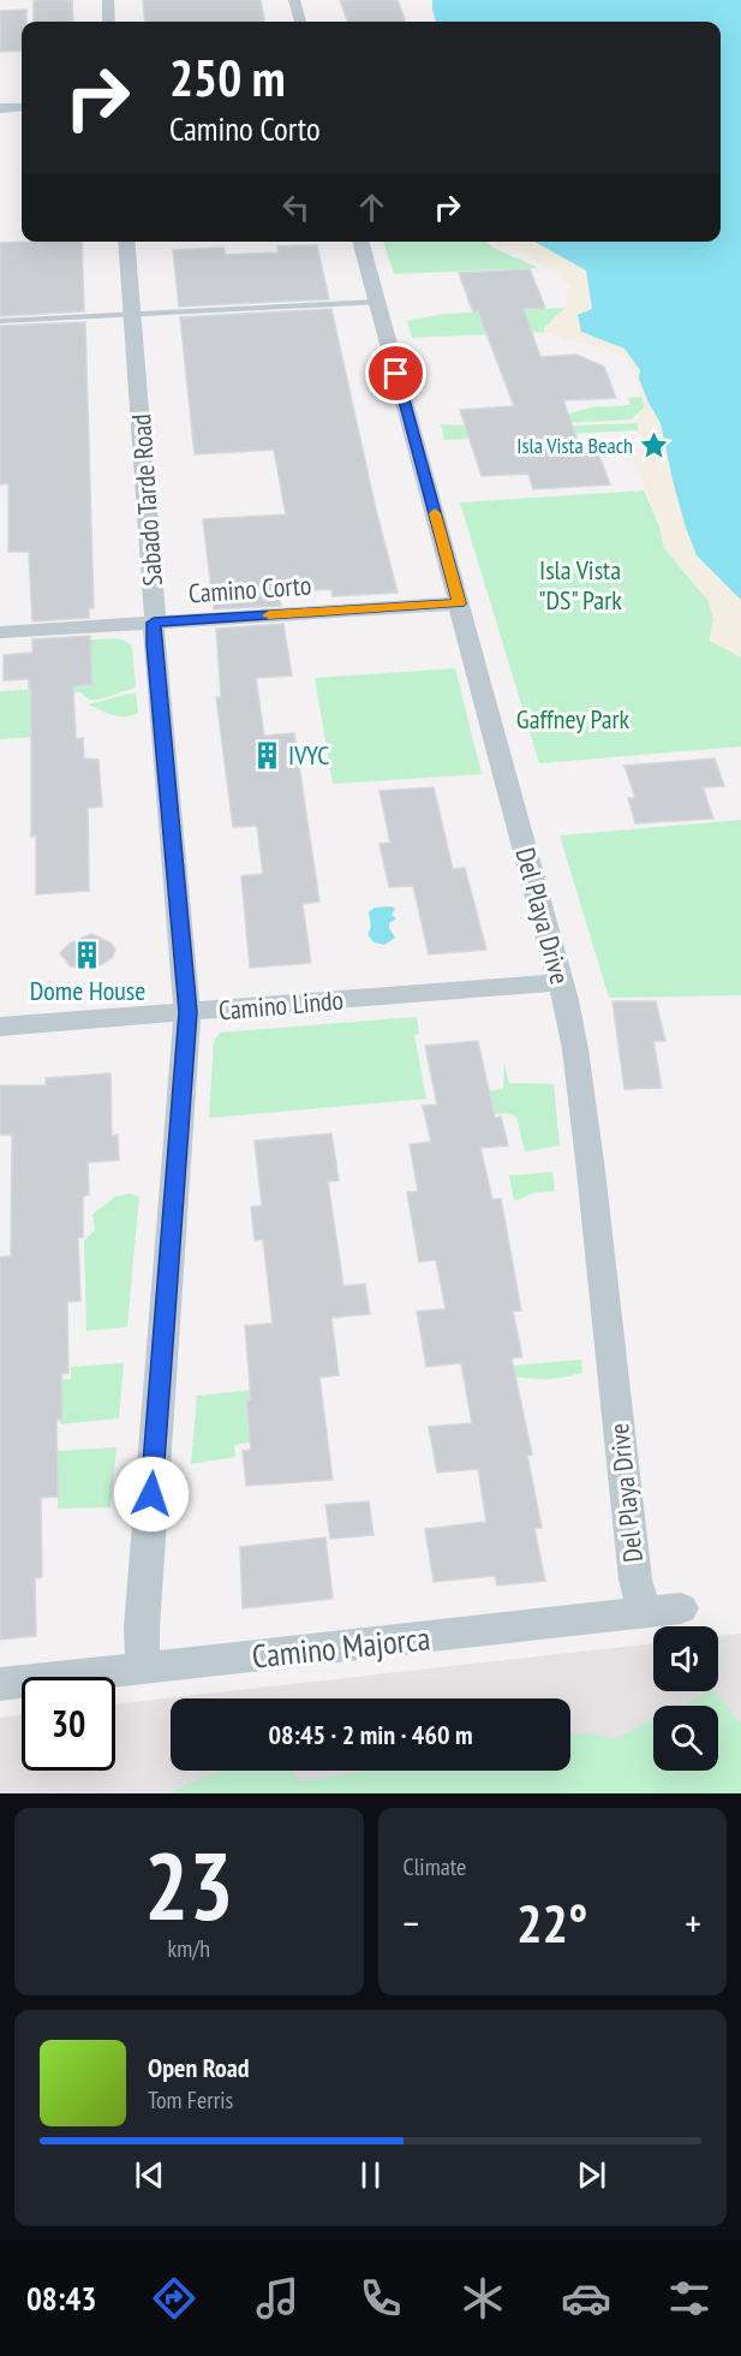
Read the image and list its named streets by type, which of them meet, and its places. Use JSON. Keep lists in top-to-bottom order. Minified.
{"streets":{"street":["Sabado Tarde Road","Camino Corto","Del Playa Drive","Camino Lindo","Camino Majorca"]},"crossings":[["Sabado Tarde Road","Camino Corto"],["Sabado Tarde Road","Camino Lindo"],["Sabado Tarde Road","Camino Majorca"],["Camino Corto","Del Playa Drive"],["Del Playa Drive","Camino Lindo"],["Del Playa Drive","Camino Majorca"]],"parks":["Isla Vista \"DS\" Park","Gaffney Park"],"places":{"place":["Isla Vista Beach"],"building":["IVYC","Dome House"]},"page":{"turn":["250 m","Camino Corto"],"limit":"30","trip":"08:45 · 2 min · 460 m","tile":[["23","km/h"],"Climate"],"heat":["−","22°","+"],"song":["Open Road","Tom Ferris"],"tabs":"08:43"}}
